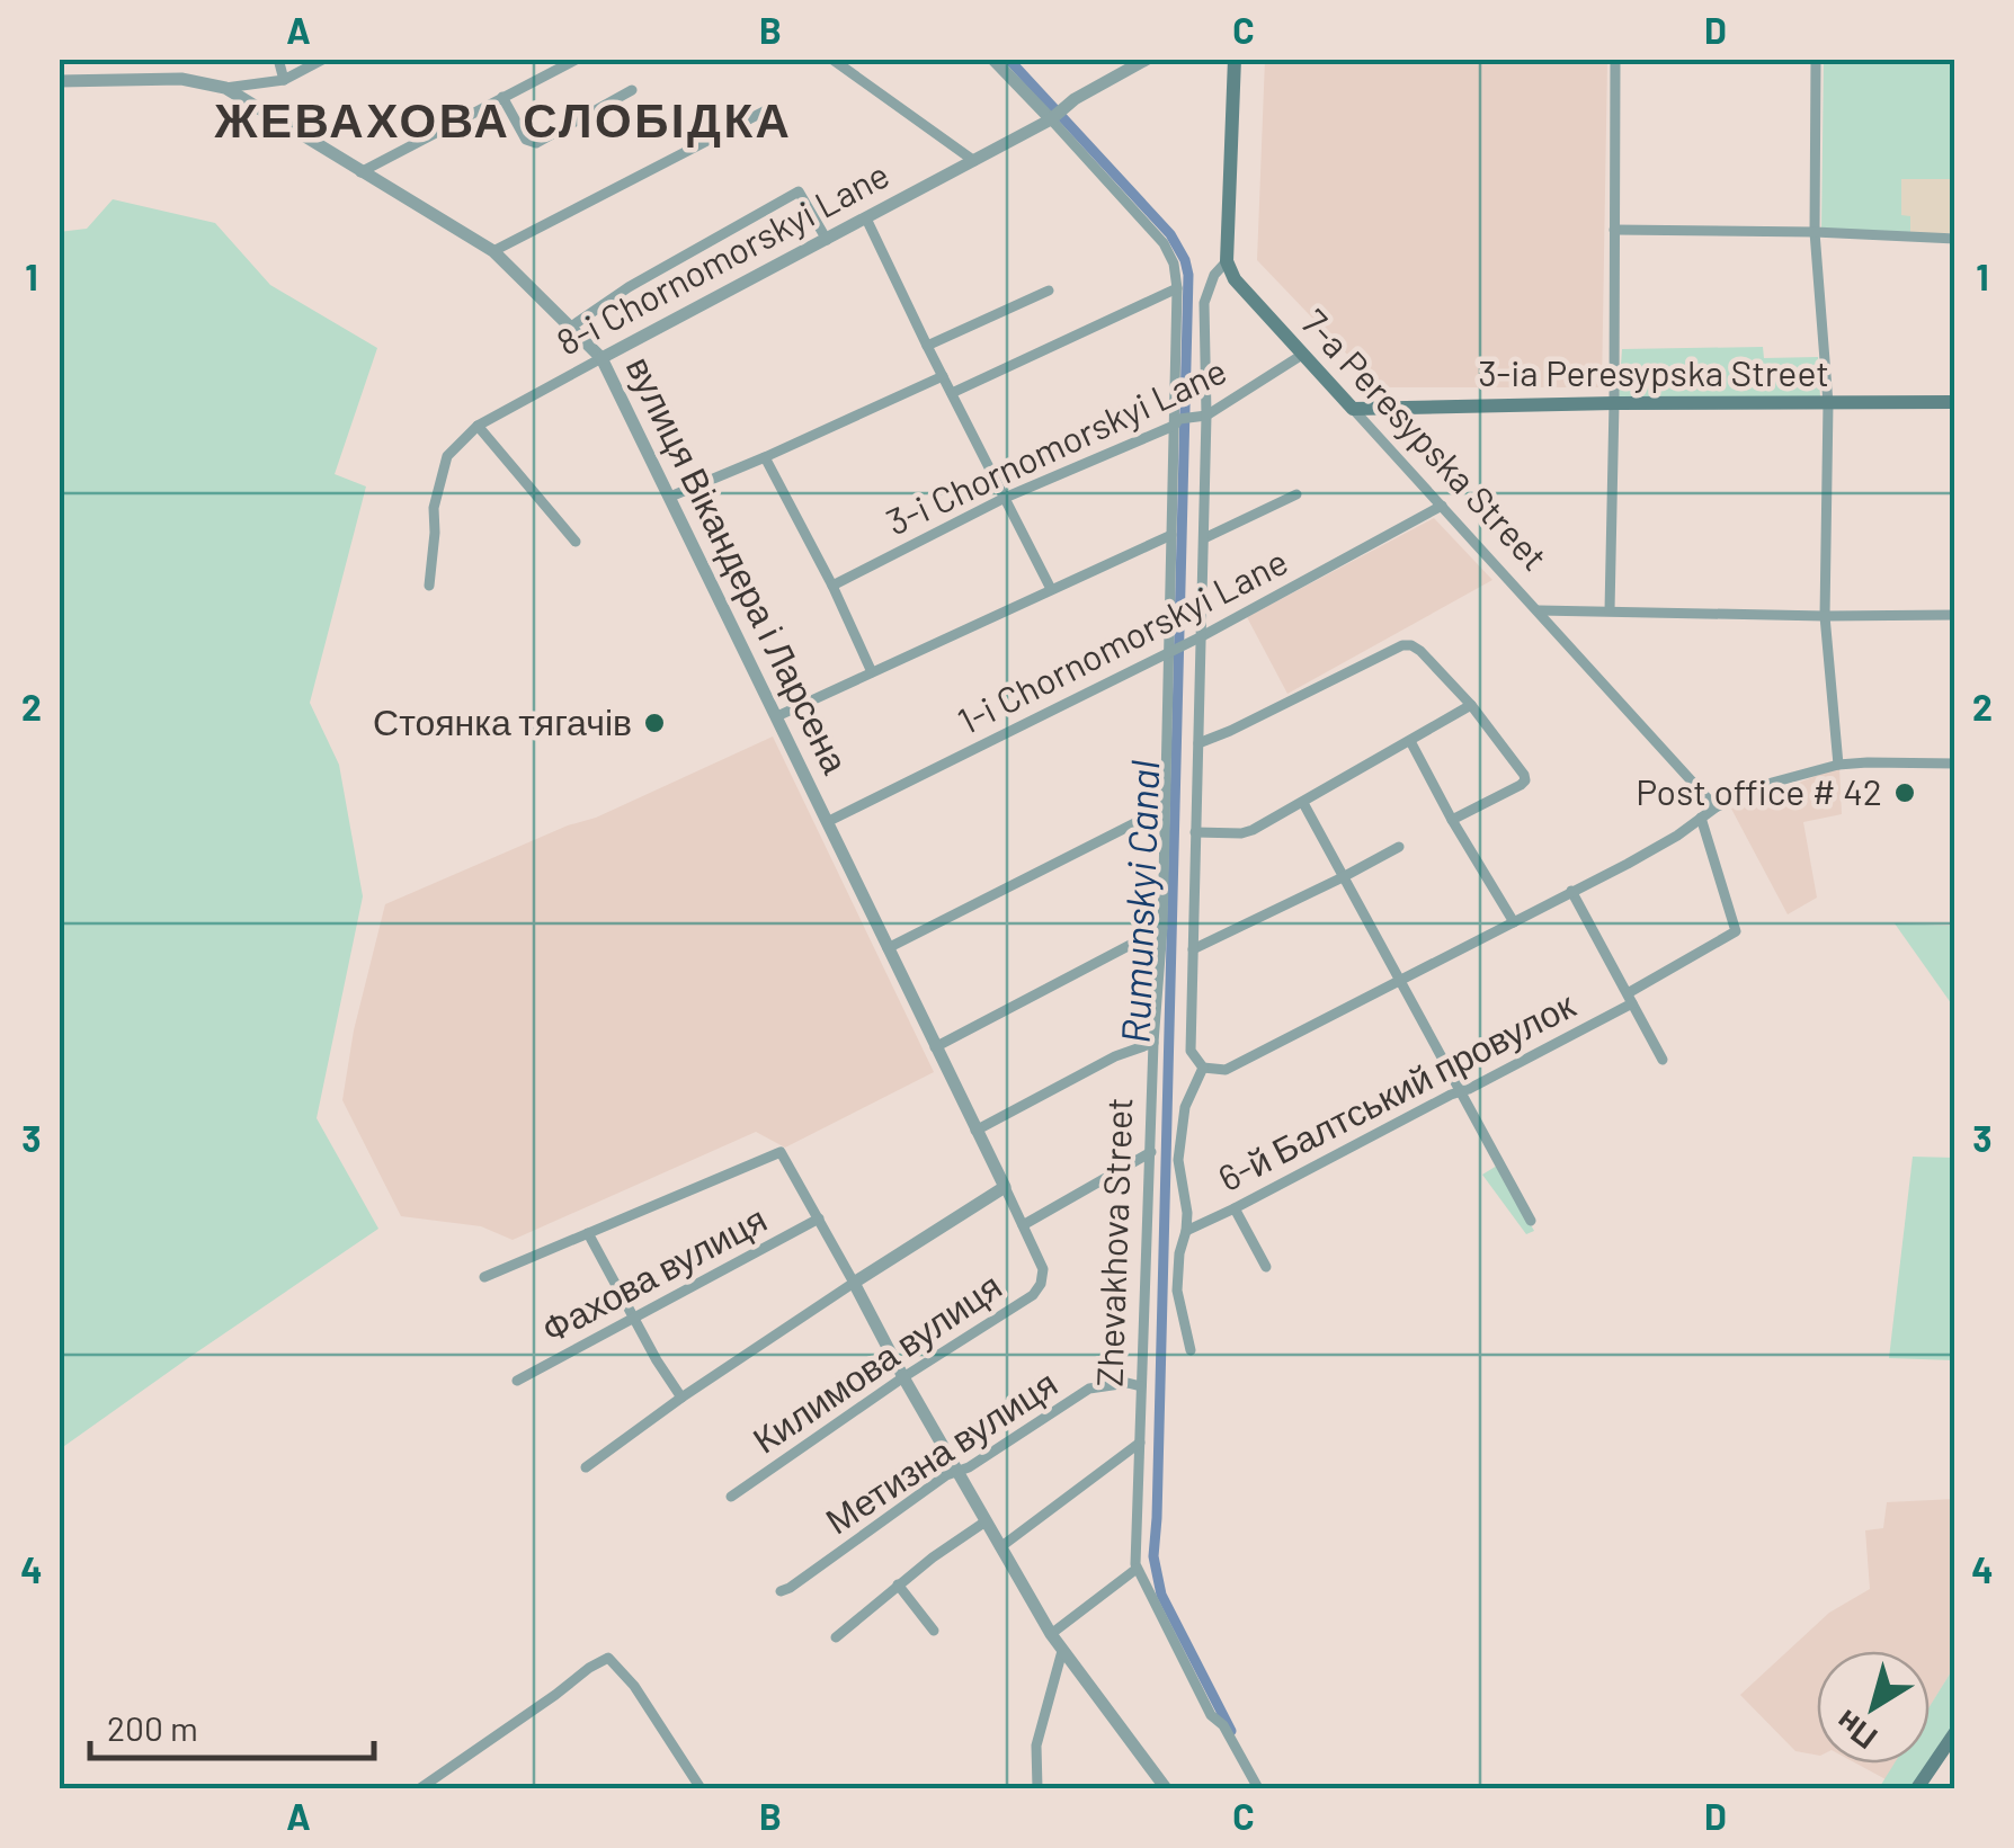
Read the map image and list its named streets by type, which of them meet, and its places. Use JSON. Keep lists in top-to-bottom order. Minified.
{"streets":{"main road":["3-ia Peresypska Street","7-a Peresypska Street"],"street":["8-i Chornomorskyi Lane","3-i Chornomorskyi Lane","вулиця Вікандера і Ларсена","1-i Chornomorskyi Lane","6-й Балтський провулок","Zhevakhova Street","Фахова вулиця","Килимова вулиця","Метизна вулиця"]},"crossings":[["8-i Chornomorskyi Lane","вулиця Вікандера і Ларсена"],["8-i Chornomorskyi Lane","Zhevakhova Street"],["3-ia Peresypska Street","7-a Peresypska Street"],["7-a Peresypska Street","3-i Chornomorskyi Lane"],["7-a Peresypska Street","1-i Chornomorskyi Lane"],["3-i Chornomorskyi Lane","Zhevakhova Street"],["вулиця Вікандера і Ларсена","1-i Chornomorskyi Lane"],["вулиця Вікандера і Ларсена","Килимова вулиця"],["1-i Chornomorskyi Lane","Zhevakhova Street"],["6-й Балтський провулок","Zhevakhova Street"],["Zhevakhova Street","Метизна вулиця"]],"districts":["ЖЕВАХОВА СЛОБІДКА"],"water":["Rumunskyi Canal"],"places":["Стоянка тягачів","Post office # 42"],"scale_bar":"200 m","north":"bottom left","grid":{"columns":["A","B","C","D"],"rows":["1","2","3","4"]}}
